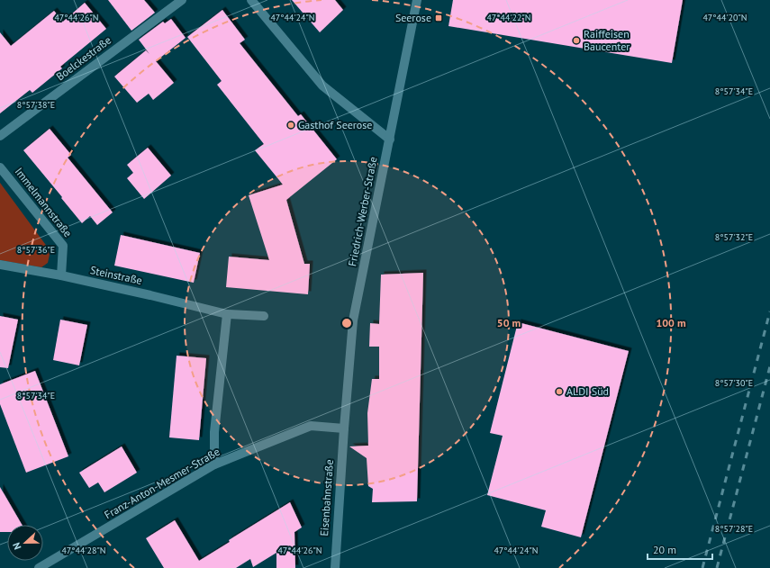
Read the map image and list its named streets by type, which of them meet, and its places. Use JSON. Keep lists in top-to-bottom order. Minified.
{"streets":{"street":["Boelckestraße","Immelmannstraße","Friedrich-Werber-Straße","Steinstraße","Franz-Anton-Mesmer-Straße","Eisenbahnstraße"]},"crossings":[["Immelmannstraße","Steinstraße"],["Friedrich-Werber-Straße","Franz-Anton-Mesmer-Straße"],["Friedrich-Werber-Straße","Eisenbahnstraße"],["Franz-Anton-Mesmer-Straße","Eisenbahnstraße"]],"places":{"transit":["Seerose"],"other":["Raiffeisen Baucenter","Gasthof Seerose","ALDI Süd"]},"scale_bar":"20 m","north":"left","coordinates":["47°44'26\"N","47°44'24\"N","47°44'22\"N","47°44'20\"N","8°57'34\"E","8°57'38\"E","8°57'32\"E","8°57'36\"E","8°57'30\"E","8°57'28\"E","47°44'28\"N"],"rings":["50 m","100 m"]}
